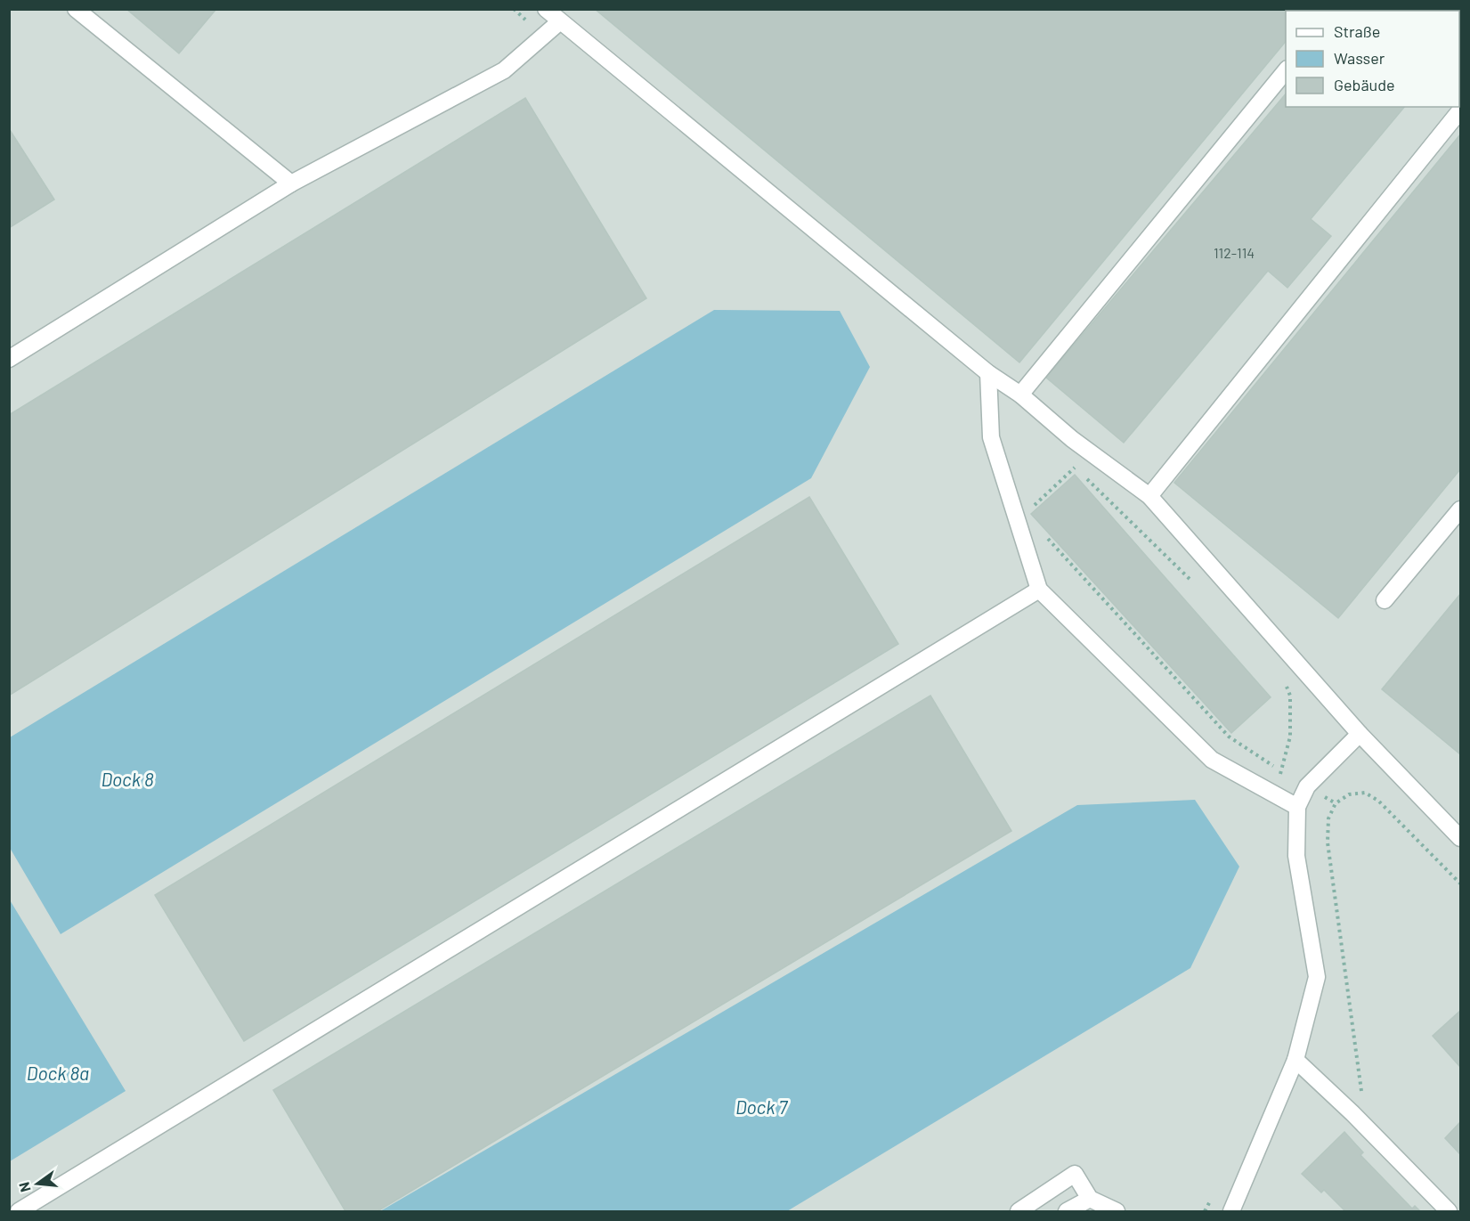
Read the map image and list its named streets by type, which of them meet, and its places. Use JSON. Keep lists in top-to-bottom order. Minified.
{"water":["Dock 8","Dock 8a","Dock 7"],"house_numbers":["112-114"],"legend":["Straße","Wasser","Gebäude"],"north":"left"}
